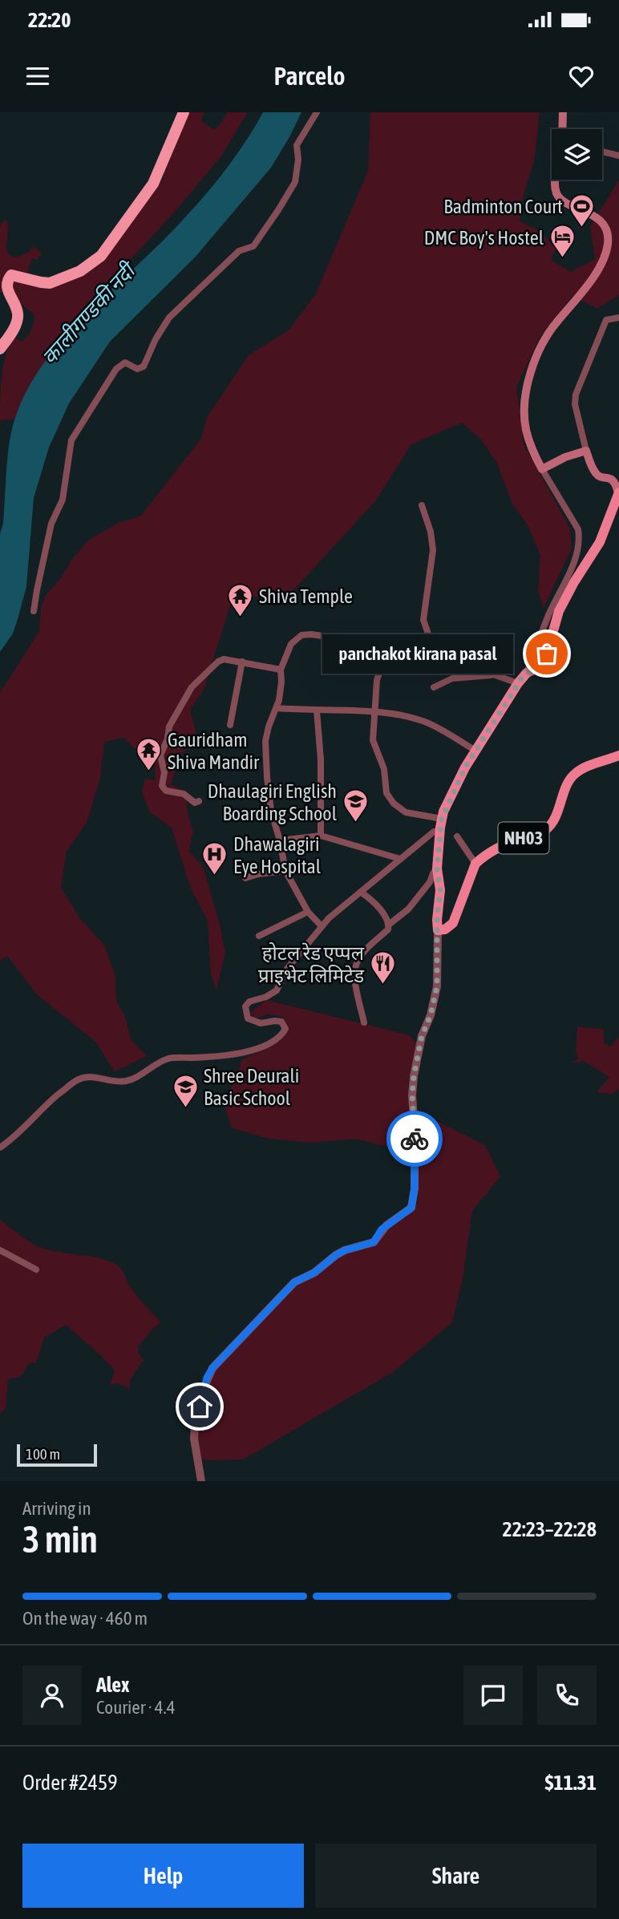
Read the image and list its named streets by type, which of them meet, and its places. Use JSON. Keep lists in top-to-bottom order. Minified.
{"streets":{"main road":["NH03"]},"water":["कालीगण्डकी नदी"],"places":{"sports":["Badminton Court"],"hotel":["DMC Boy's Hostel"],"temple":["Shiva Temple","Gauridham Shiva Mandir"],"other":["panchakot kirana pasal"],"school or university":["Dhaulagiri English Boarding School","Shree Deurali Basic School"],"hospital":["Dhawalagiri Eye Hospital"],"restaurant":["होटल रेड एप्पल प्राइभेट लिमिटेड"]},"scale_bar":"100 m","page":{"status":"22:20","header":"Parcelo","bubble":"panchakot kirana pasal","scale":"100 m","heading":["3 min","Arriving in","22:23–22:28"],"panel":["Alex","Courier · 4.4","Order #2459","$11.31"],"bar":"On the way · 460 m","buttons":["Help","Share"]}}
